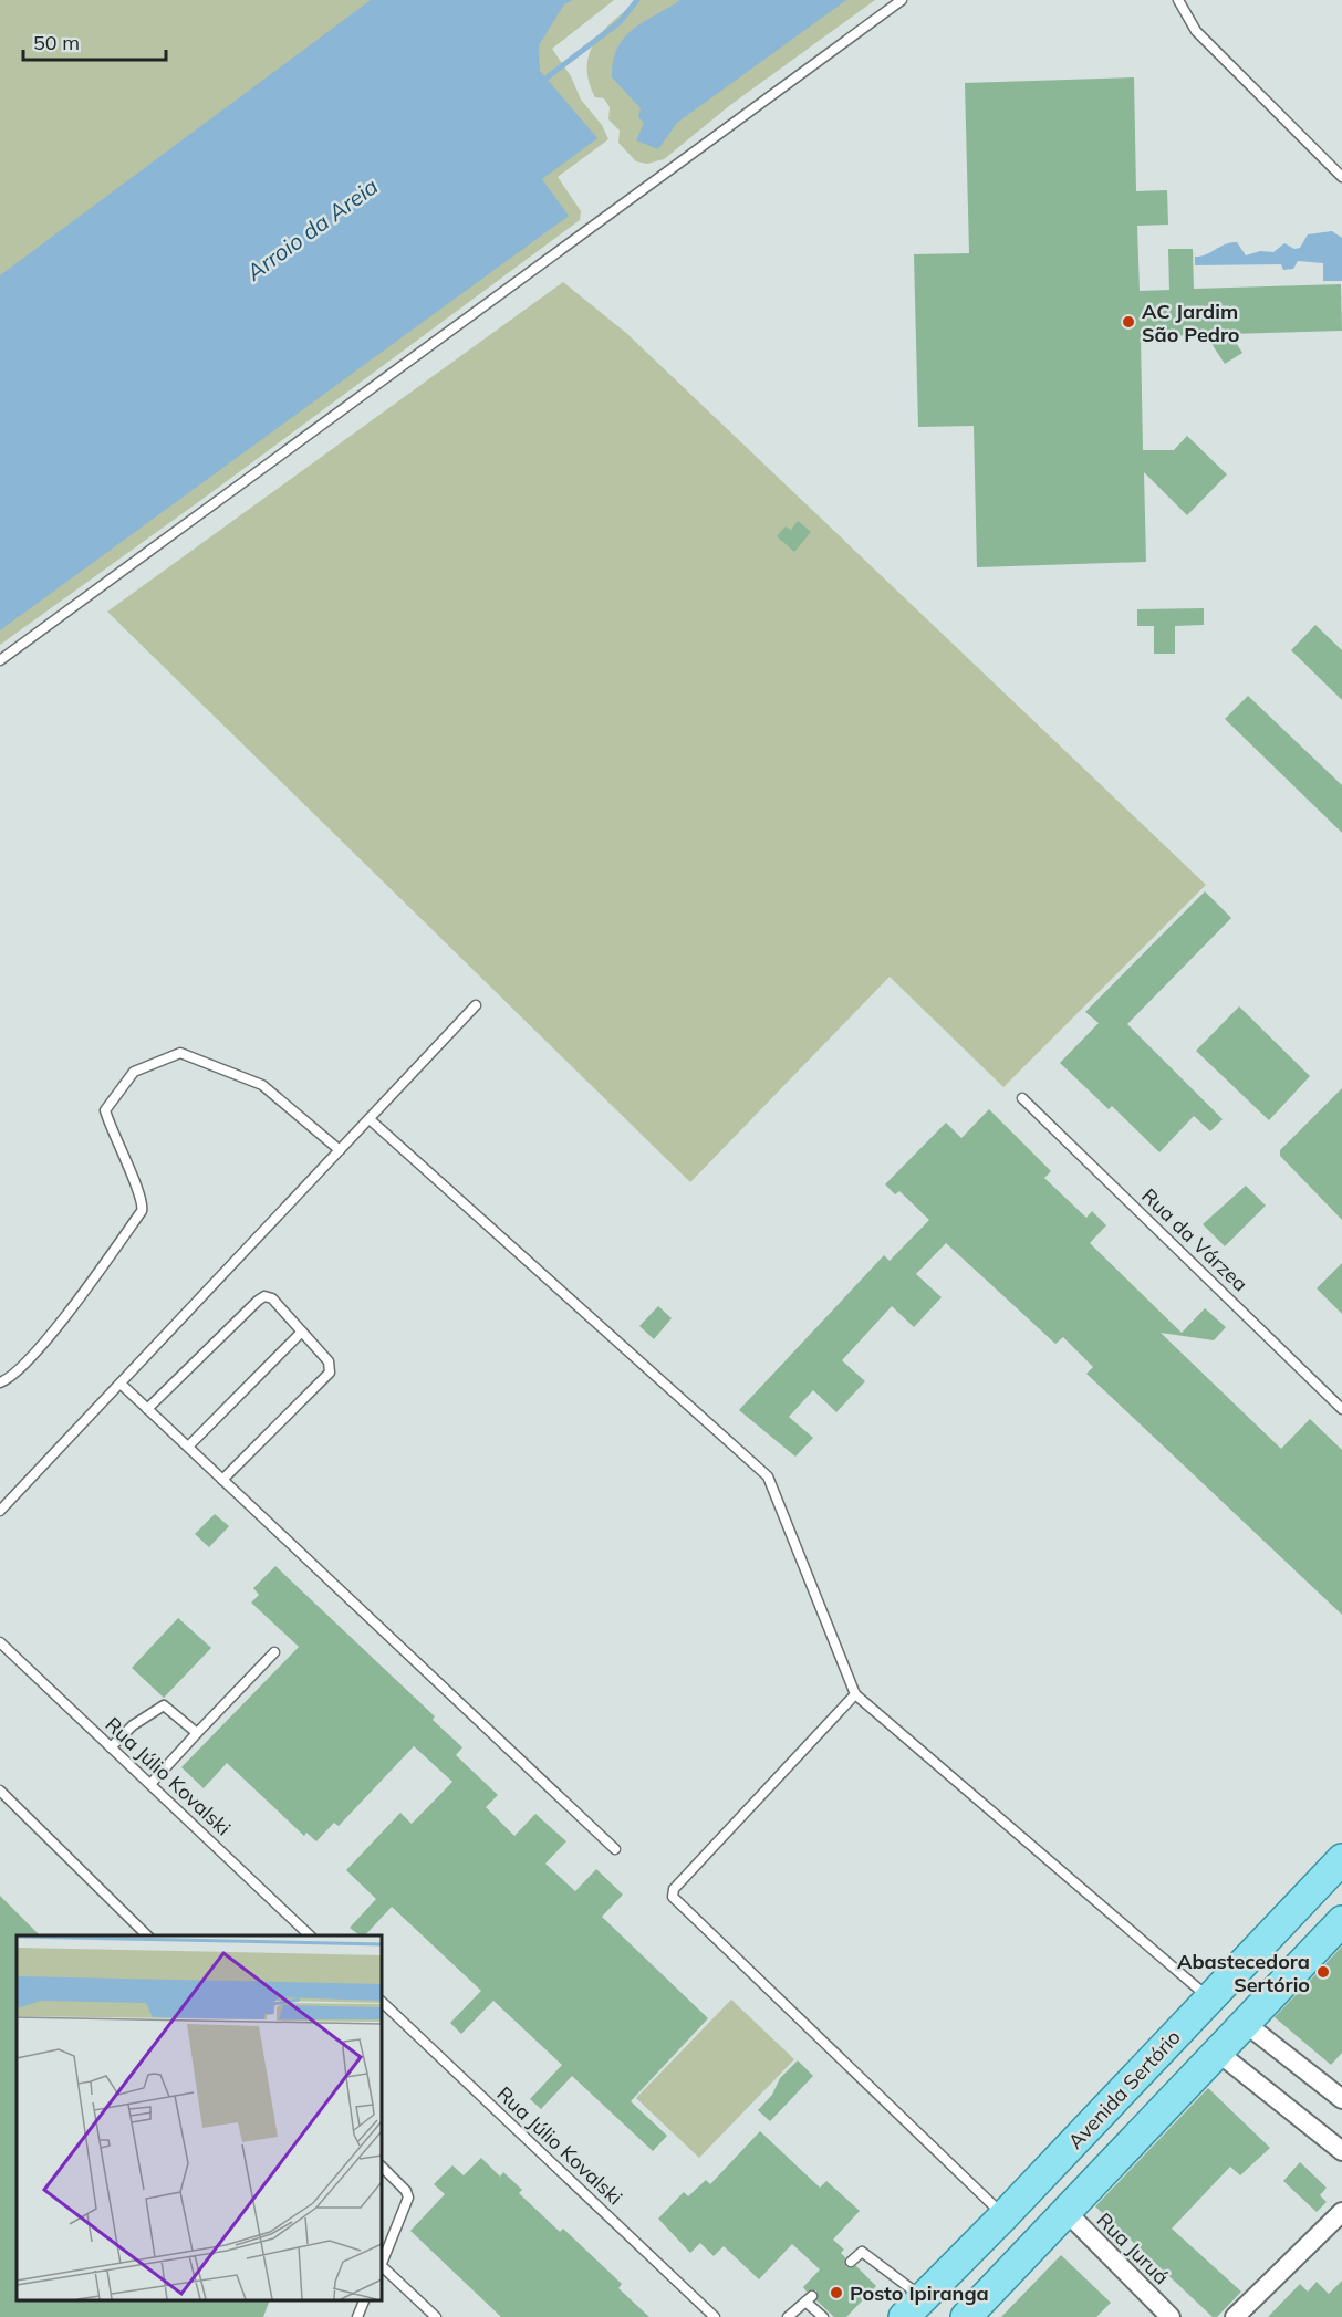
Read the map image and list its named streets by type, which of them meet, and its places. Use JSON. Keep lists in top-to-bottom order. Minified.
{"streets":{"main road":["Avenida Sertório"],"street":["Rua Juruá"],"lane":["Rua da Várzea","Rua Júlio Kovalski"]},"crossings":[["Avenida Sertório","Rua Juruá"]],"water":["Arroio da Areia"],"places":["AC Jardim São Pedro","Abastecedora Sertório","Posto Ipiranga"],"scale_bar":"50 m"}
